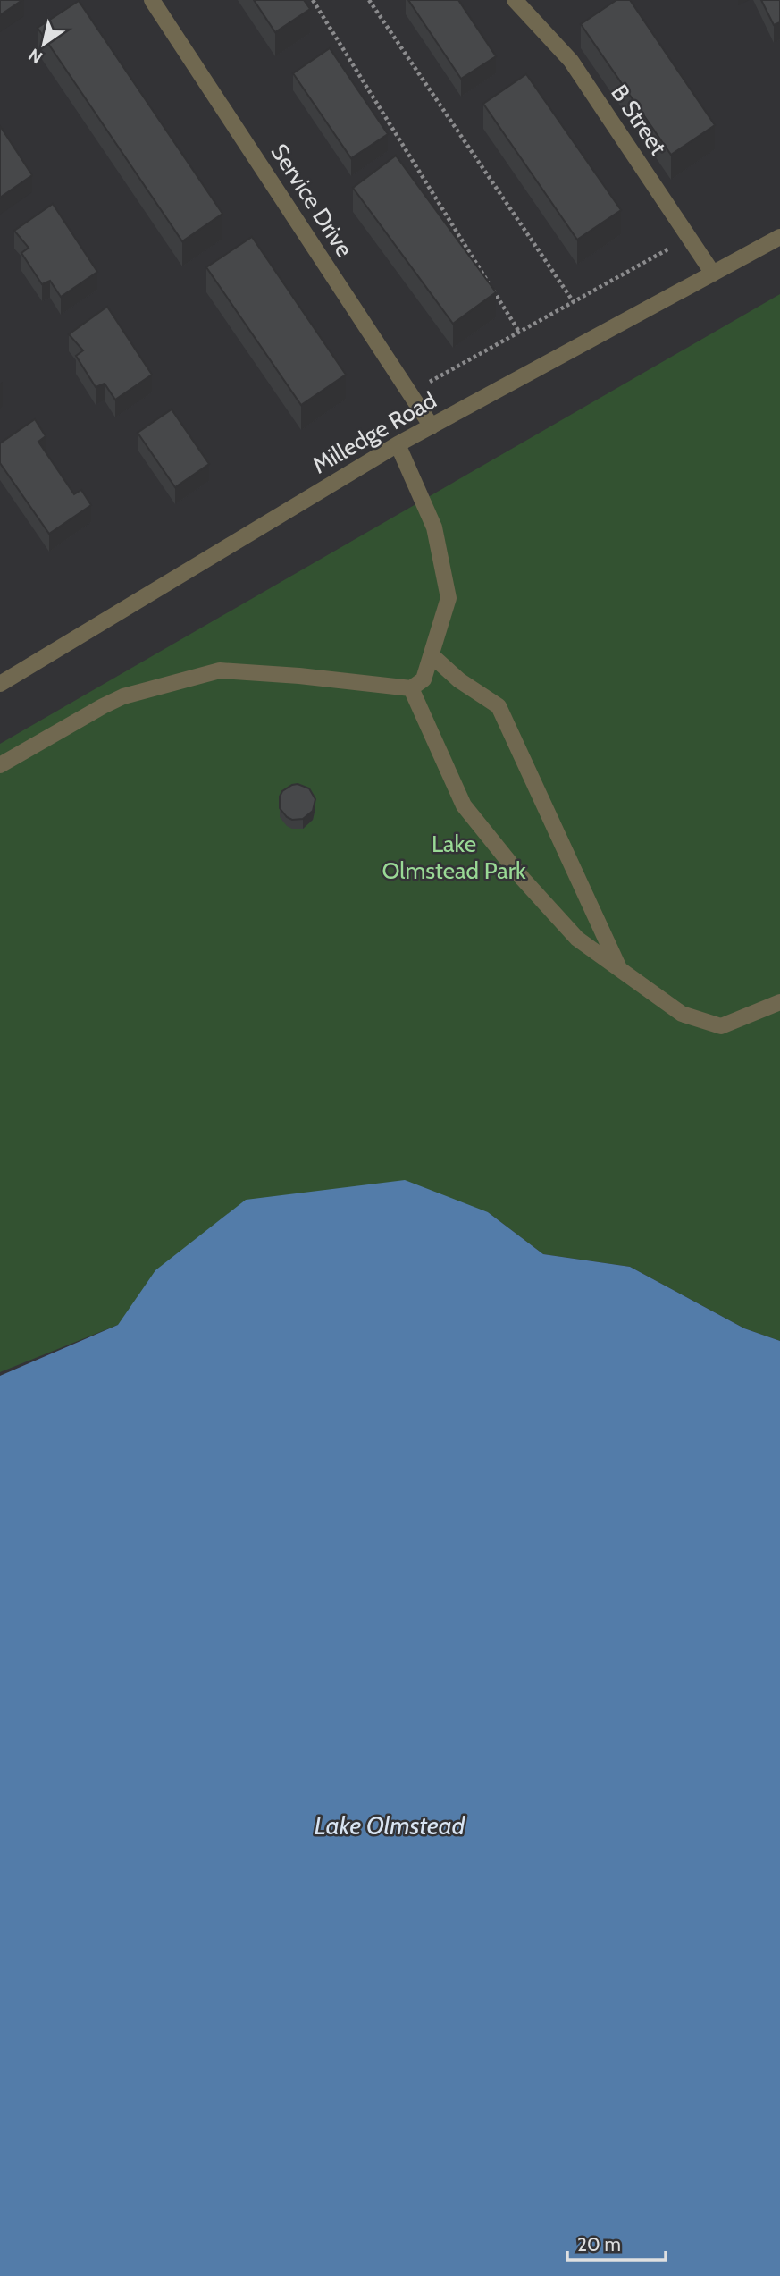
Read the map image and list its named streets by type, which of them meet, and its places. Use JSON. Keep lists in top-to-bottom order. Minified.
{"streets":{"street":["B Street","Service Drive","Milledge Road"]},"crossings":[["B Street","Milledge Road"],["Service Drive","Milledge Road"]],"water":["Lake Olmstead"],"parks":["Lake Olmstead Park"],"scale_bar":"20 m","north":"bottom left"}
